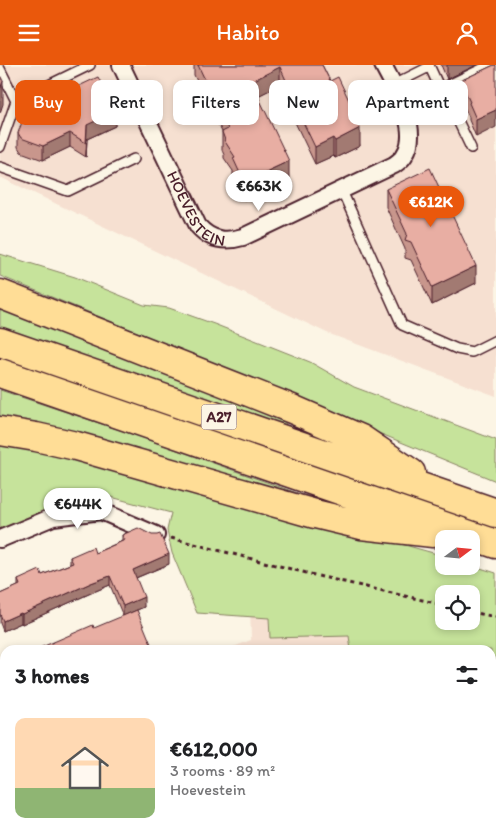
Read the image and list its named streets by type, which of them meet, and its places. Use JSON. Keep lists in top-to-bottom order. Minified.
{"streets":{"highway":["A27"],"street":["HOEVESTEIN"]},"north":"right","page":{"header":"Habito","chip":["Buy","Rent","Filters","New","Apartment"],"price":["€663K","€612K","€644K"],"heading":"3 homes","list":[{"name":"€612,000","note":"3 rooms · 89 m² · Hoevestein"}]}}
